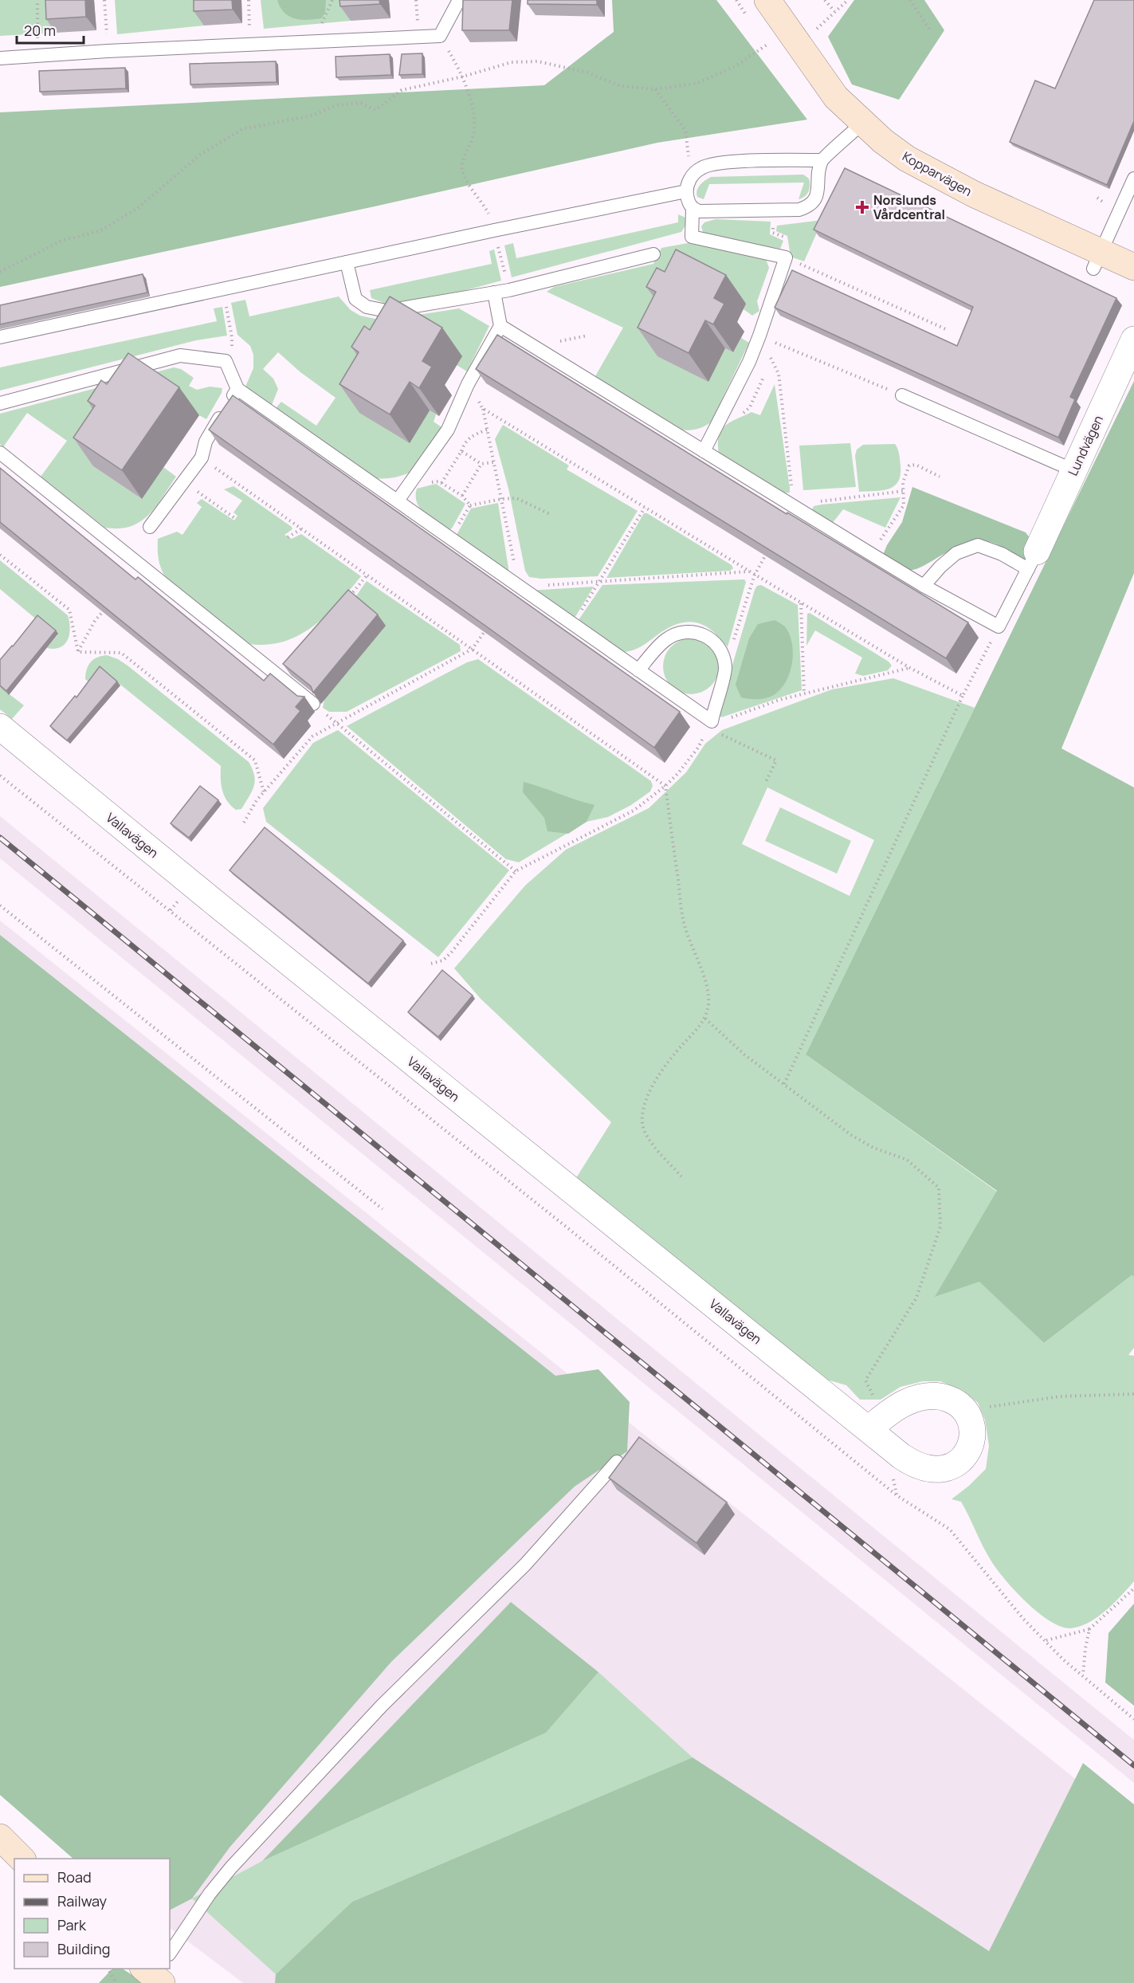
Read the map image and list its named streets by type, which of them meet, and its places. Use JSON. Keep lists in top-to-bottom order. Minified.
{"streets":{"street":["Kopparvägen","Lundvägen","Vallavägen"]},"places":{"health":["Norslunds Vårdcentral"]},"legend":["Road","Railway","Park","Building"],"scale_bar":"20 m"}
